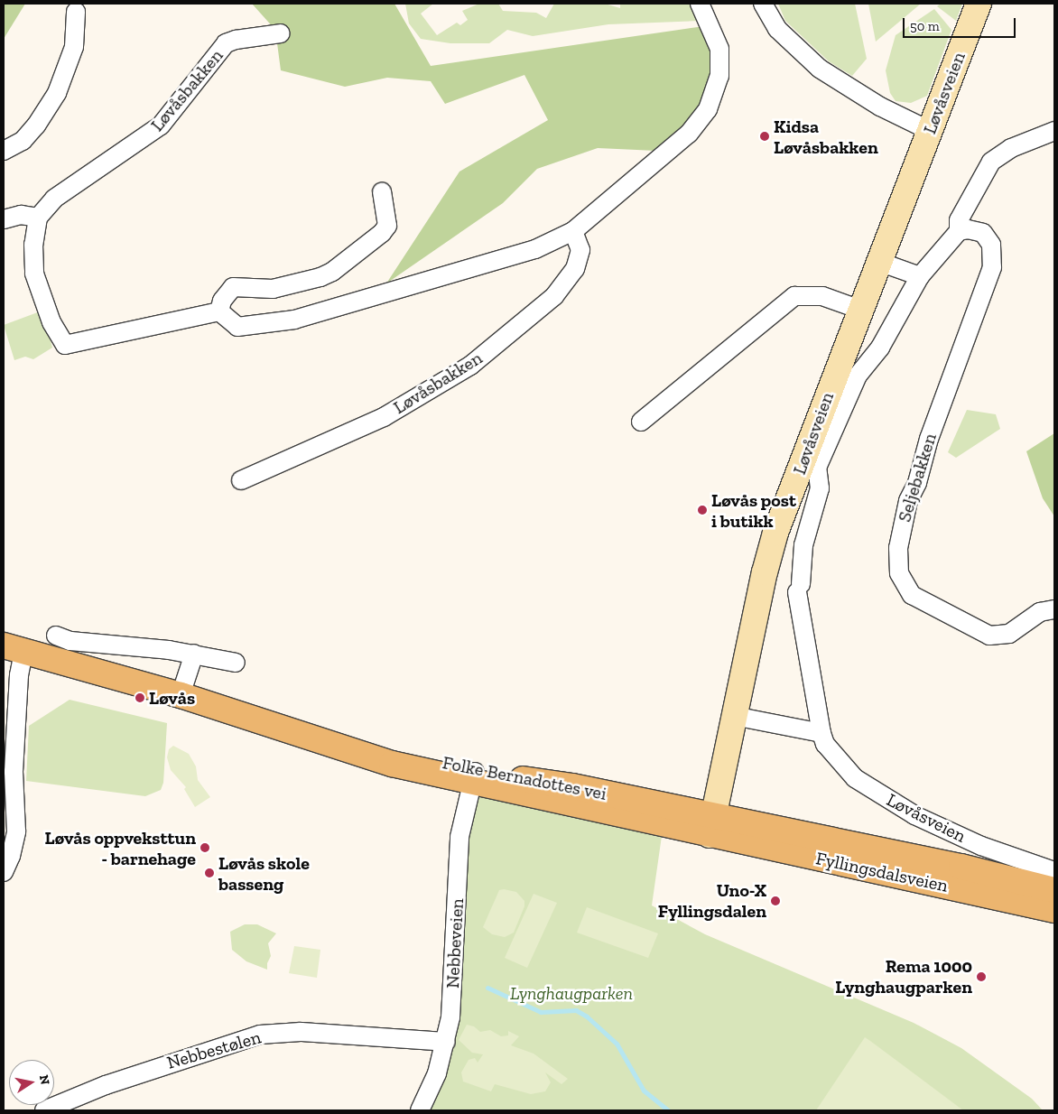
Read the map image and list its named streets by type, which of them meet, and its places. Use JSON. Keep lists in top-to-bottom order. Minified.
{"streets":{"main road":["Løvåsveien","Folke Bernadottes vei","Fyllingsdalsveien"],"street":["Løvåsbakken","Seljebakken","Nebbeveien","Nebbestølen"]},"crossings":[["Løvåsveien","Seljebakken"],["Løvåsveien","Folke Bernadottes vei"],["Løvåsveien","Fyllingsdalsveien"],["Folke Bernadottes vei","Fyllingsdalsveien"],["Folke Bernadottes vei","Nebbeveien"],["Nebbeveien","Nebbestølen"]],"parks":["Lynghaugparken"],"places":["Kidsa Løvåsbakken","Løvås post i butikk","Løvås","Løvås oppveksttun - barnehage","Løvås skole basseng","Uno-X Fyllingsdalen","Rema 1000 Lynghaugparken"],"scale_bar":"50 m","north":"right"}
